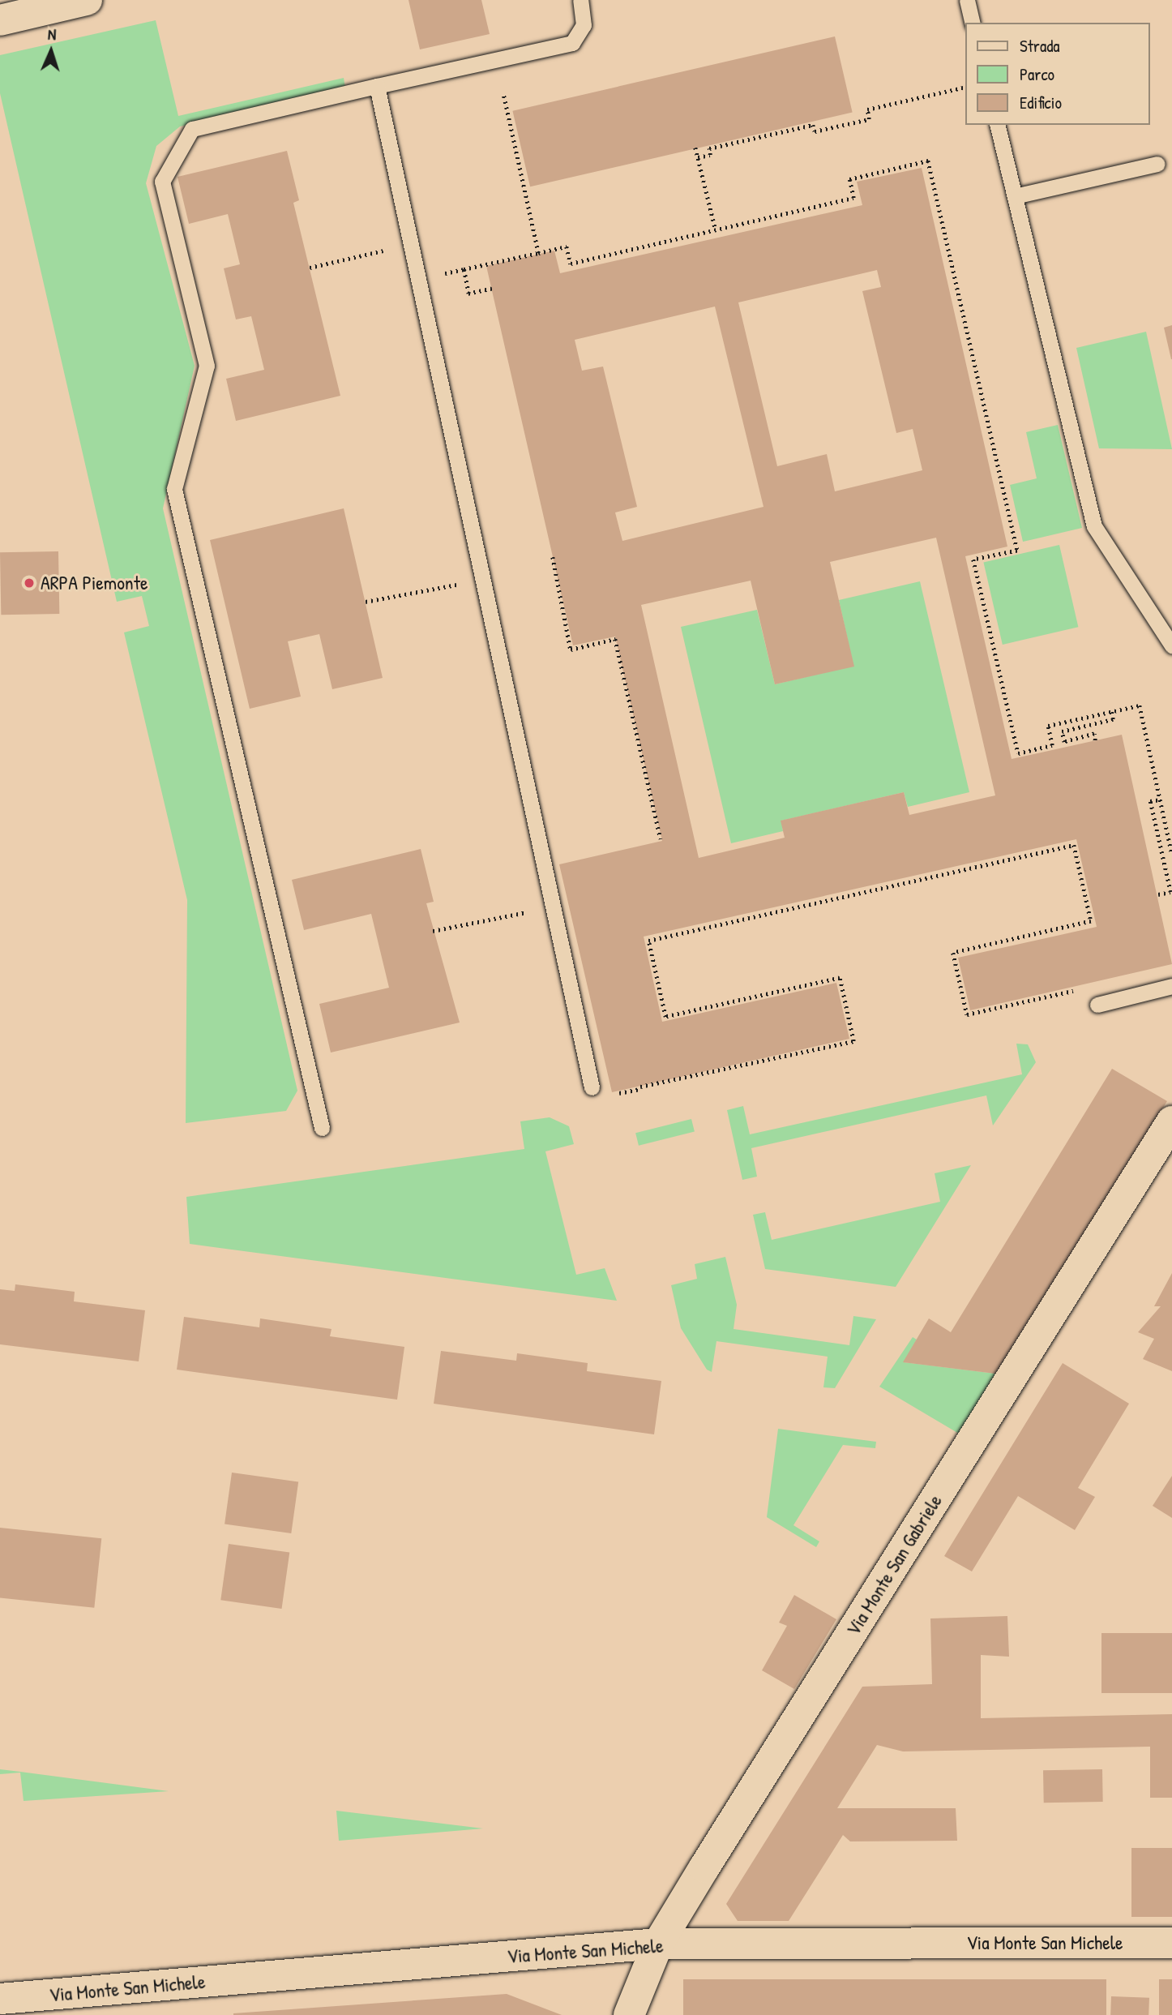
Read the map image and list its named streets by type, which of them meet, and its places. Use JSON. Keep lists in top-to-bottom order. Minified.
{"streets":{"street":["Via Monte San Gabriele","Via Monte San Michele"]},"crossings":[["Via Monte San Gabriele","Via Monte San Michele"]],"places":["ARPA Piemonte"],"legend":["Strada","Parco","Edificio"],"north":"top"}
